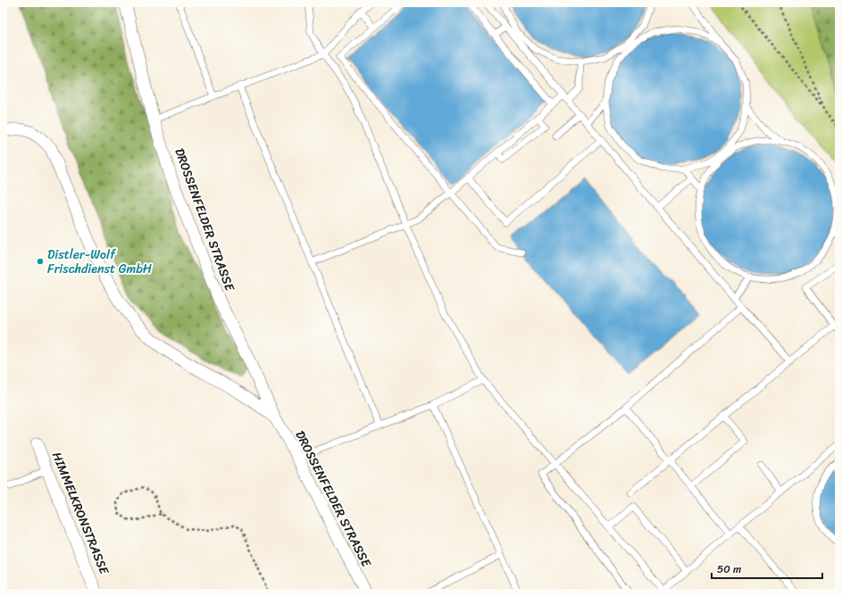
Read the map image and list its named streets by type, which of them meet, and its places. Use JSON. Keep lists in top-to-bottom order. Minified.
{"streets":{"street":["DROSSENFELDER STRASSE","HIMMELKRONSTRASSE"]},"places":["Distler-Wolf Frischdienst GmbH"],"scale_bar":"50 m"}
